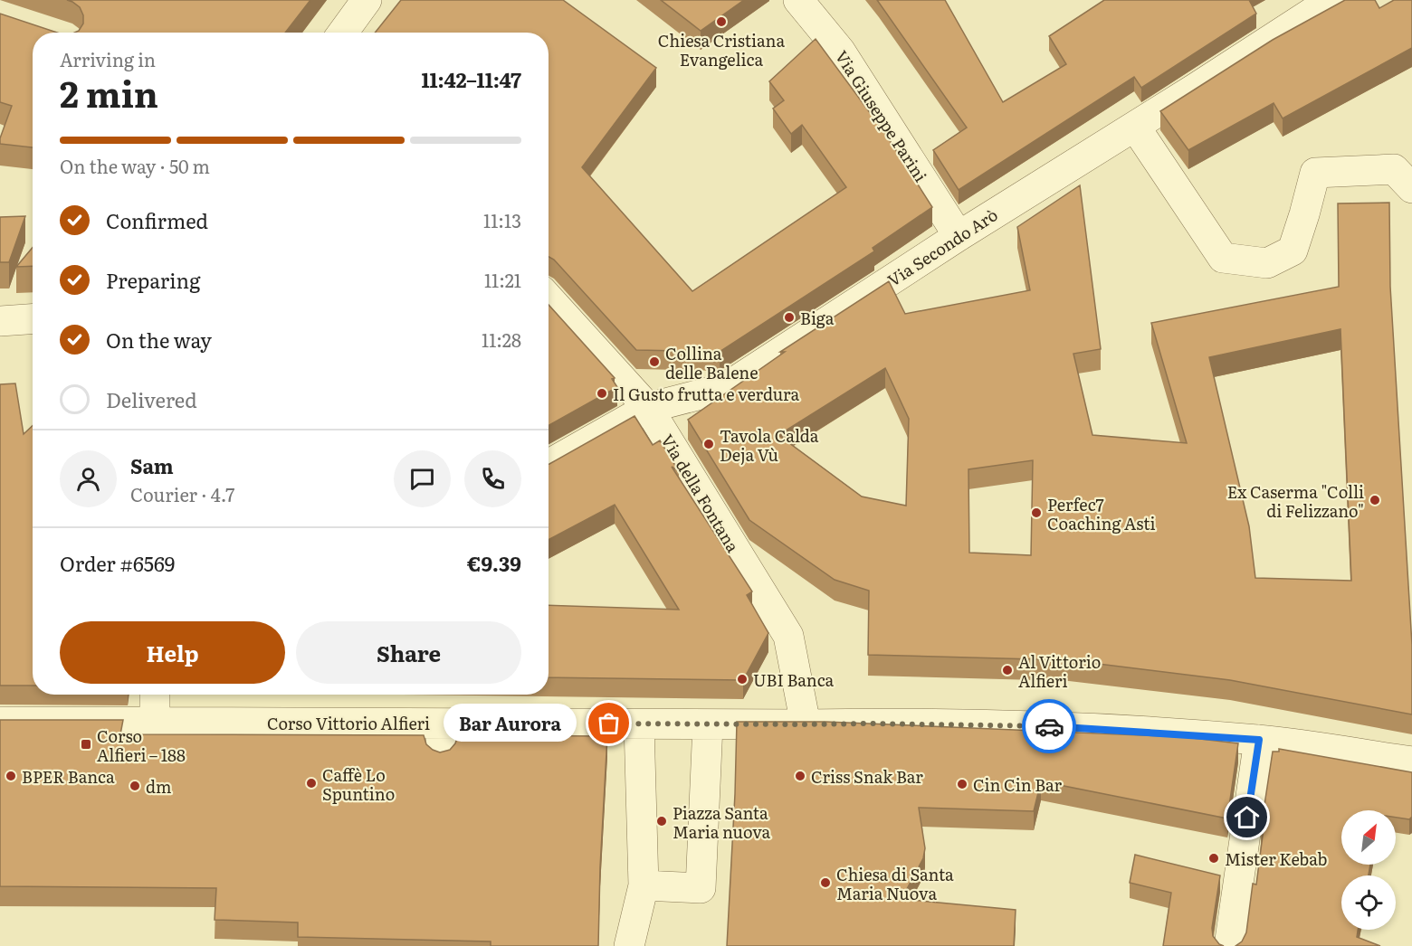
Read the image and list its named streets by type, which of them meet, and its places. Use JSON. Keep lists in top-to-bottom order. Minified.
{"streets":{"street":["Via Giuseppe Parini","Via Secondo Arò","Via della Fontana","Corso Vittorio Alfieri"]},"crossings":[["Via Giuseppe Parini","Via Secondo Arò"],["Via Secondo Arò","Via della Fontana"],["Via della Fontana","Corso Vittorio Alfieri"]],"places":{"other":["Chiesa Cristiana Evangelica","Biga","Collina delle Balene","Il Gusto frutta e verdura","Tavola Calda Deja Vù","Ex Caserma \"Colli di Felizzano\"","Perfec7 Coaching Asti","Al Vittorio Alfieri","UBI Banca","Bar Aurora","BPER Banca","Criss Snak Bar","Caffè Lo Spuntino","Cin Cin Bar","dm","Piazza Santa Maria nuova","Mister Kebab","Chiesa di Santa Maria Nuova"],"transit":["Corso Alfieri – 188"]},"north":"top right","page":{"heading":["2 min","Arriving in","11:42–11:47"],"panel":["Sam","Courier · 4.7","Order #6569","€9.39"],"bar":"On the way · 50 m","list":[["Confirmed","11:13"],["Preparing","11:21"],["On the way","11:28"],"Delivered"],"buttons":["Help","Share"],"bubble":"Bar Aurora"}}
